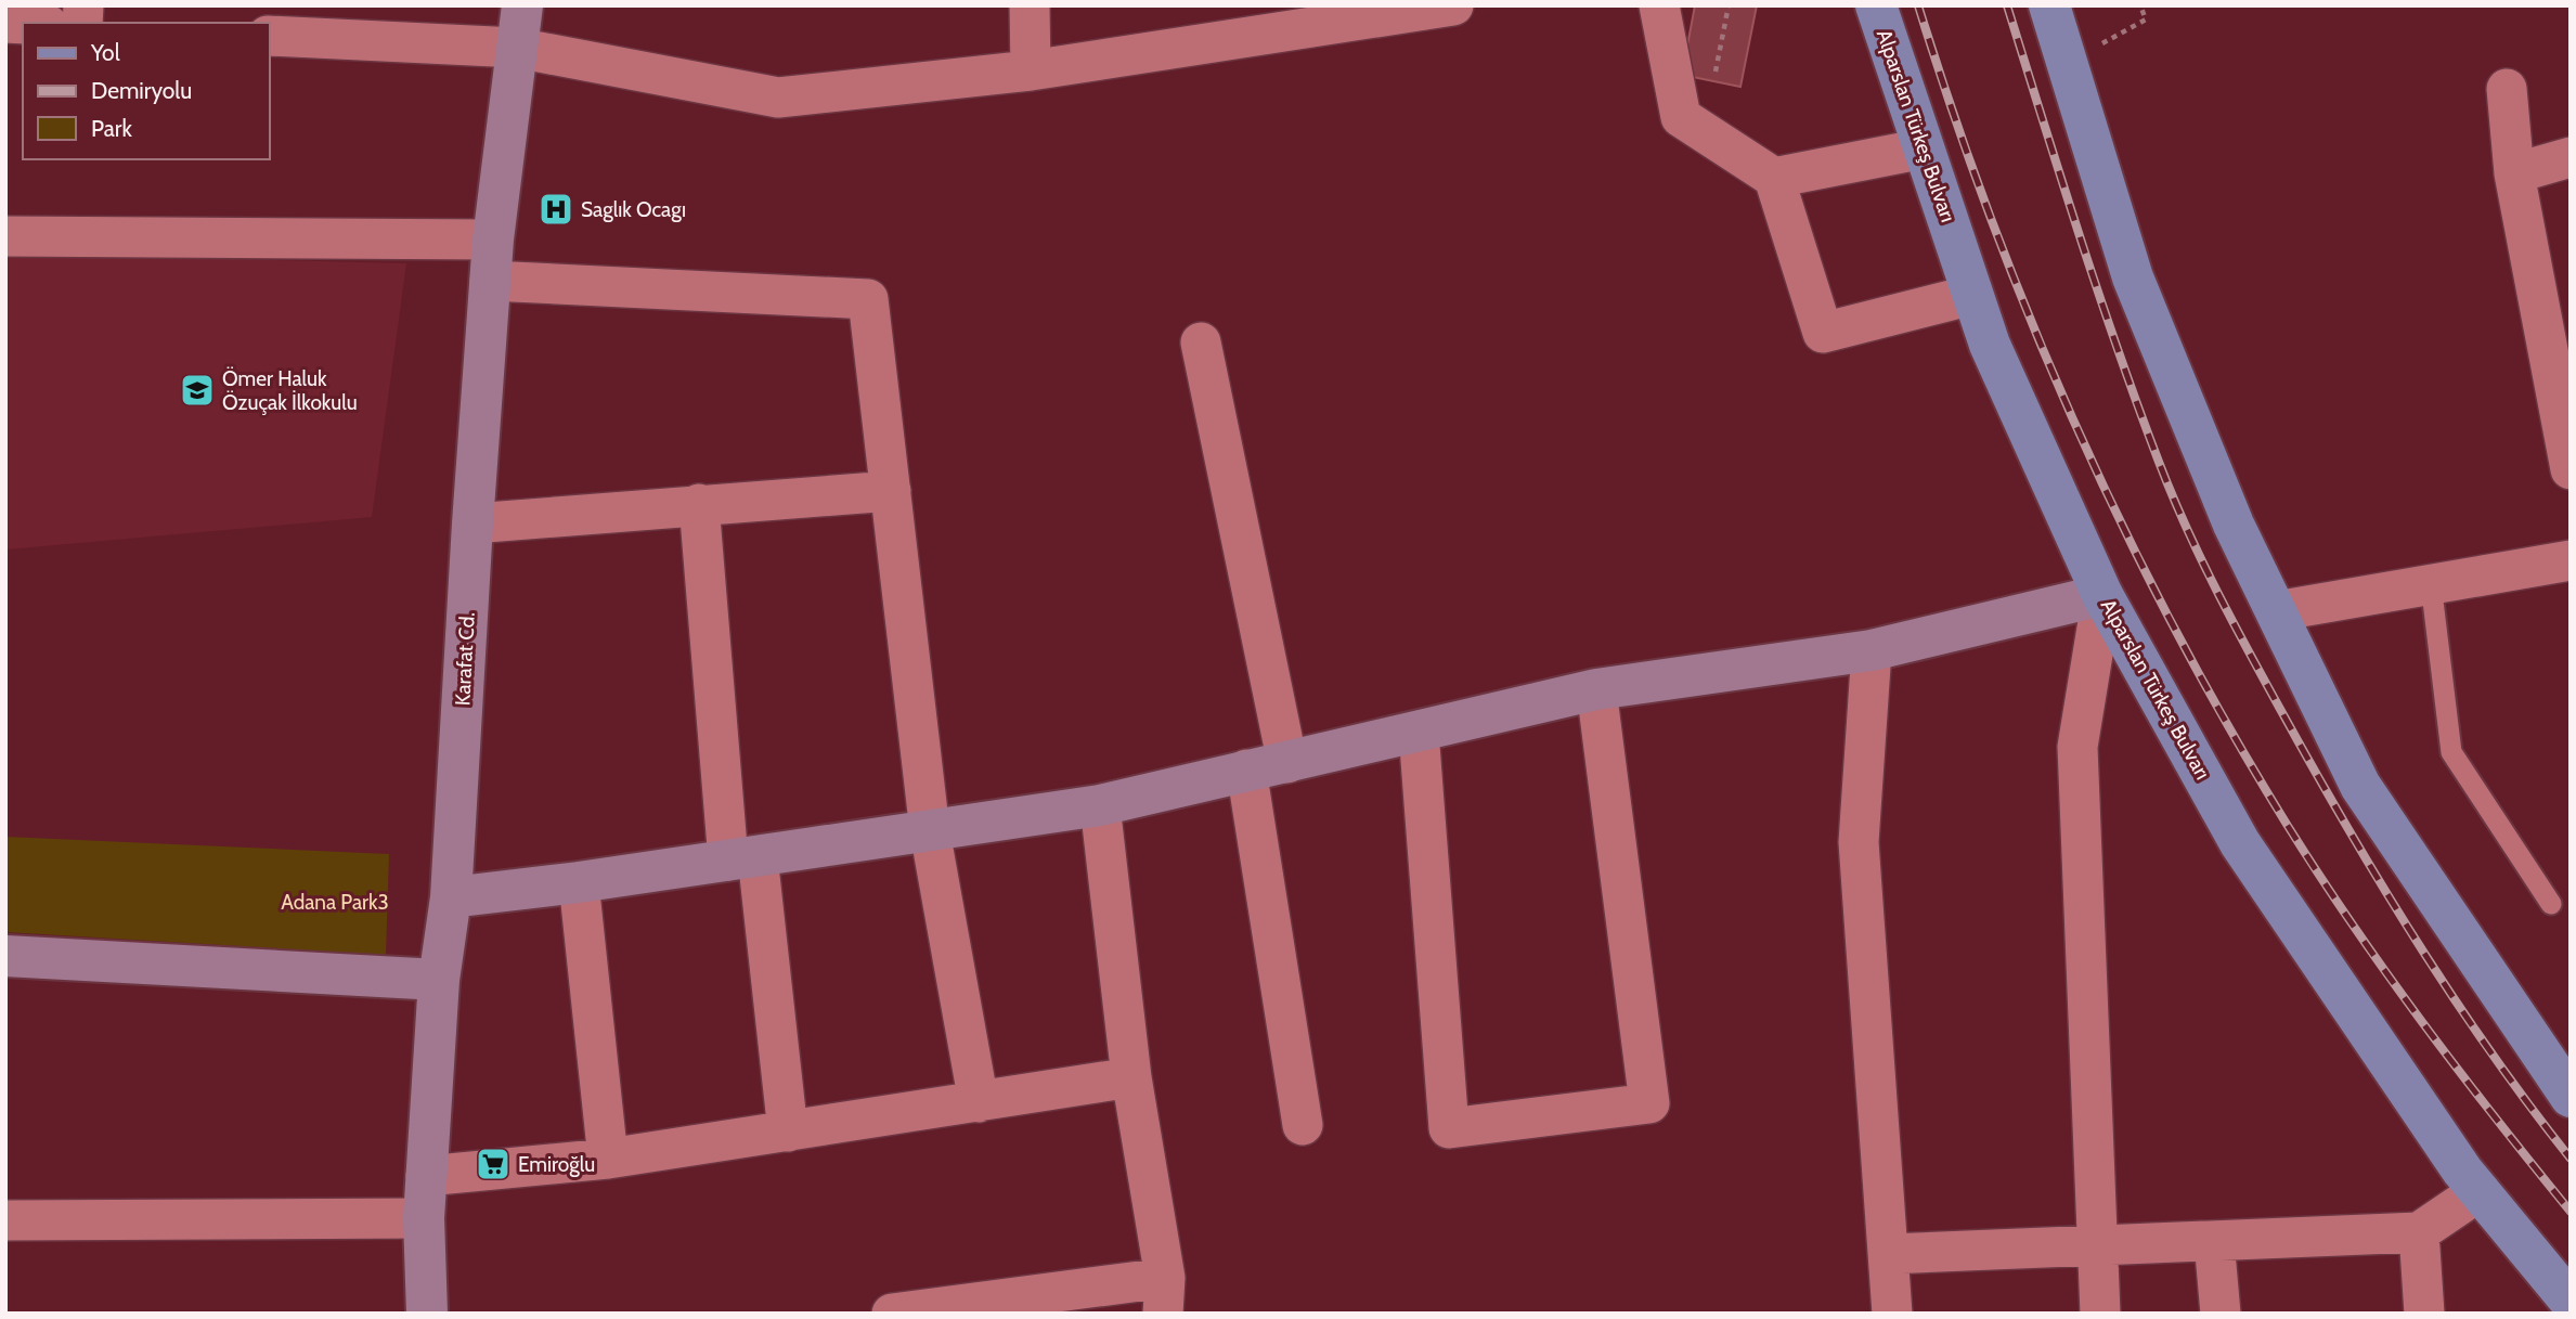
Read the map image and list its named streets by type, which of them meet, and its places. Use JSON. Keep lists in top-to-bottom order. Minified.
{"streets":{"main road":["Alparslan Türkeş Bulvarı","Karafat Cd."]},"parks":["Adana Park3"],"places":{"hospital":["Saglık Ocagı"],"school or university":["Ömer Haluk Özuçak İlkokulu"],"supermarket":["Emiroğlu"]},"legend":["Yol","Demiryolu","Park"]}
